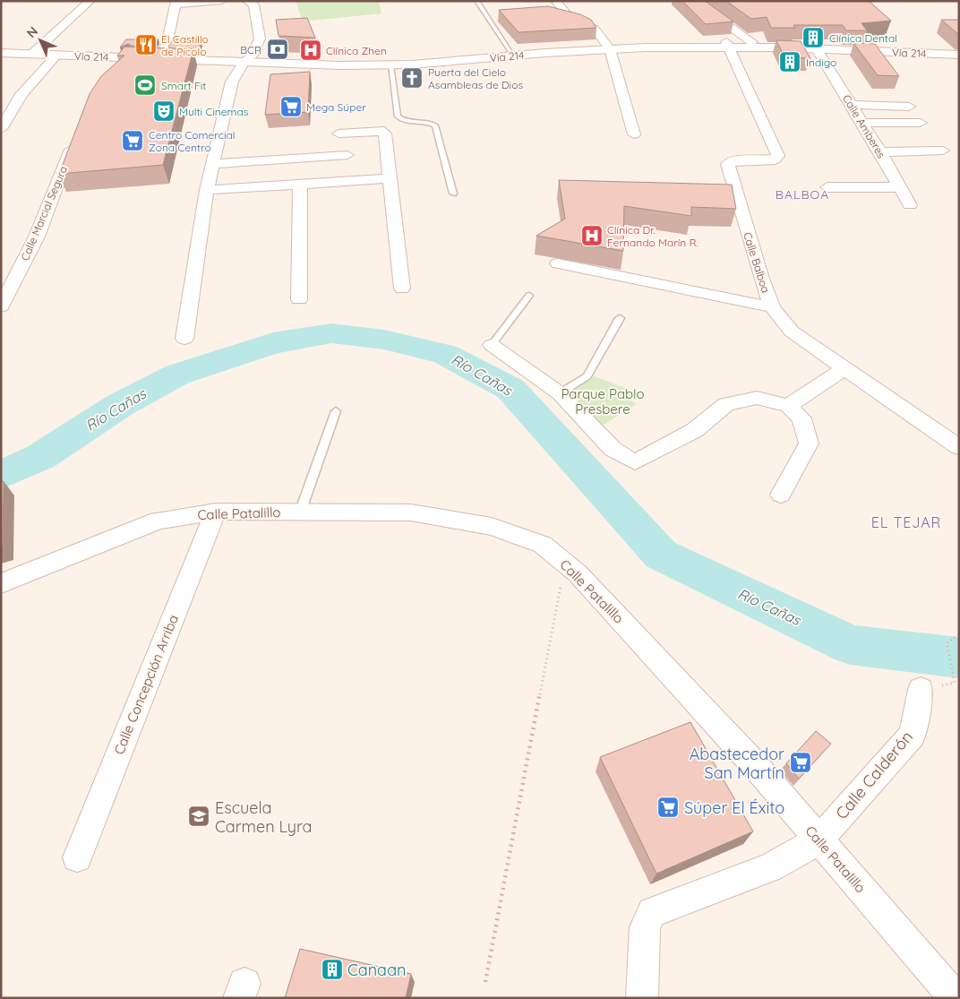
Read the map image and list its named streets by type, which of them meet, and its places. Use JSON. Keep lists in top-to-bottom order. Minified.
{"streets":{"main road":["Vía 214"],"street":["Calle Amberes","Calle Marcial Segura","Calle Balboa","Calle Patalillo","Calle Concepción Arriba","Calle Calderón"]},"crossings":[["Vía 214","Calle Amberes"],["Vía 214","Calle Balboa"],["Calle Patalillo","Calle Concepción Arriba"],["Calle Patalillo","Calle Calderón"]],"districts":["BALBOA","EL TEJAR"],"water":["Río Cañas"],"parks":["Parque Pablo Presbere"],"places":{"building":["Clínica Dental","Indigo","Canaan"],"restaurant":["El Castillo de Picolo"],"bank":["BCR"],"hospital":["Clínica Zhen","Clínica Dr. Fernando Marín R."],"church":["Puerta del Cielo Asambleas de Dios"],"sports":["Smart Fit"],"supermarket":["Mega Súper","Centro Comercial Zona Centro","Abastecedor San Martín","Súper El Éxito"],"theatre":["Multi Cinemas"],"school or university":["Escuela Carmen Lyra"]},"north":"top left"}
